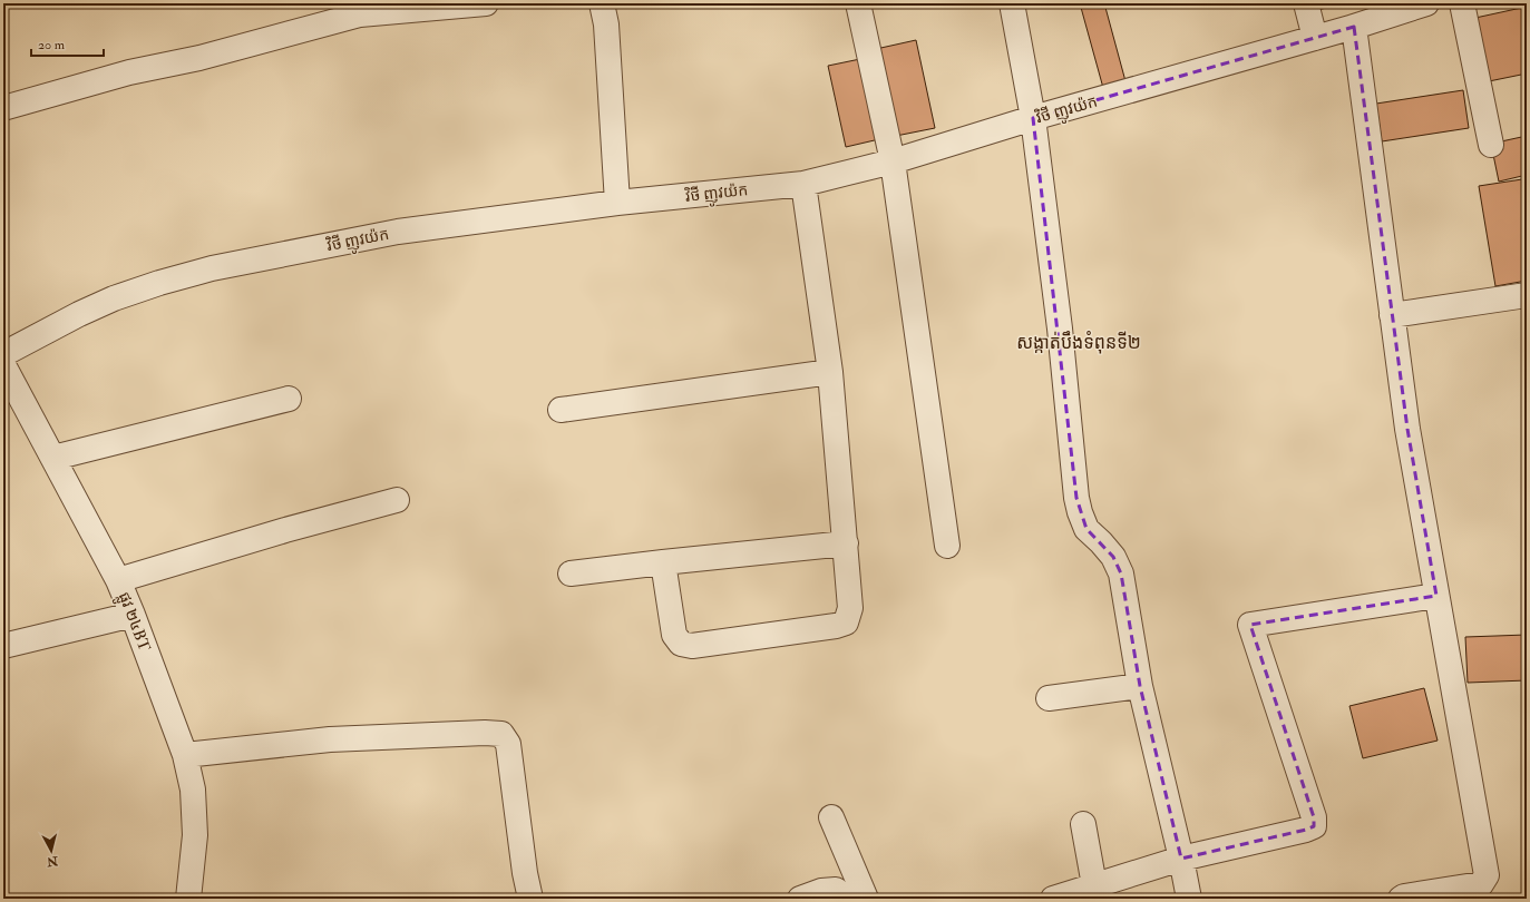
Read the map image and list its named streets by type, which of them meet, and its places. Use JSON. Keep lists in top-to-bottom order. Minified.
{"streets":{"street":["វិថី ញូវយ៉ក","ផ្លូវ ២៤BT"]},"districts":["សង្កាត់បឹងទំពុនទី២"],"scale_bar":"20 m","north":"bottom"}
